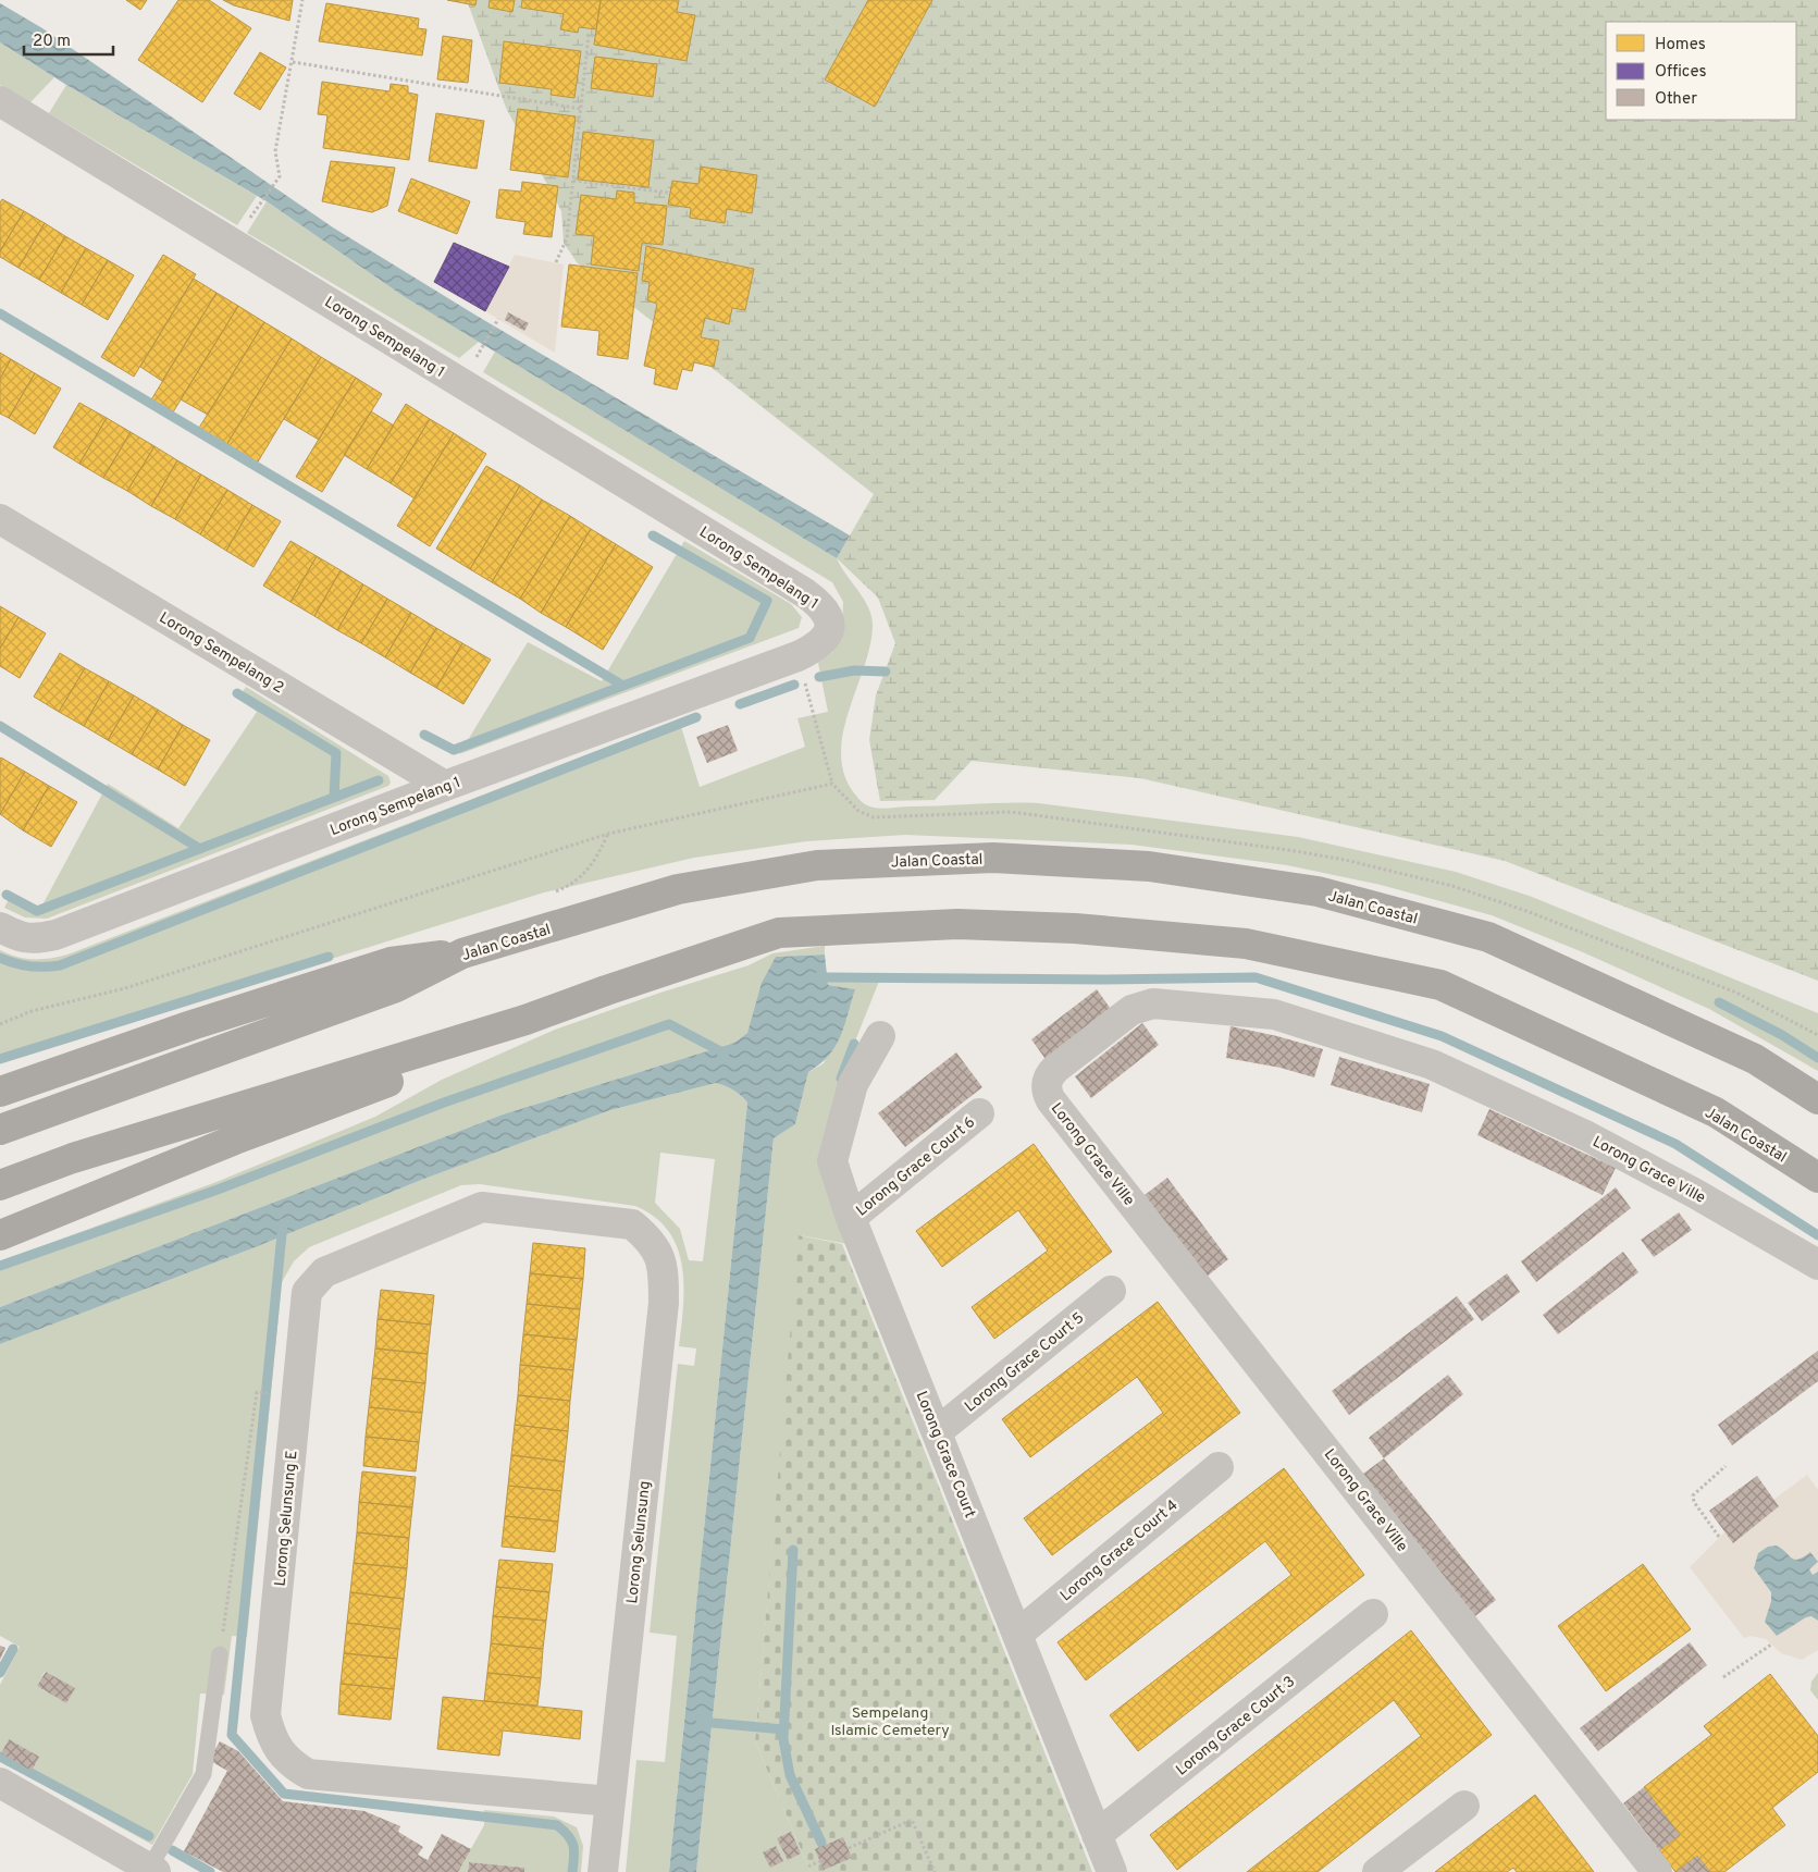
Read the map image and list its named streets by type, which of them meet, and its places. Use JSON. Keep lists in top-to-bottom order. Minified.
{"streets":{"highway":["Jalan Coastal"],"street":["Lorong Sempelang 1","Lorong Sempelang 2","Lorong Grace Ville","Lorong Grace Court 6","Lorong Grace Court 5","Lorong Grace Court","Lorong Selunsung E","Lorong Selunsung","Lorong Grace Court 4","Lorong Grace Court 3"]},"crossings":[["Lorong Sempelang 1","Lorong Sempelang 2"],["Lorong Grace Court 6","Lorong Grace Court"],["Lorong Grace Court 5","Lorong Grace Court"],["Lorong Grace Court","Lorong Grace Court 4"],["Lorong Grace Court","Lorong Grace Court 3"],["Lorong Selunsung E","Lorong Selunsung"]],"parks":["Sempelang Islamic Cemetery"],"legend":["Homes","Offices","Other"],"scale_bar":"20 m"}
